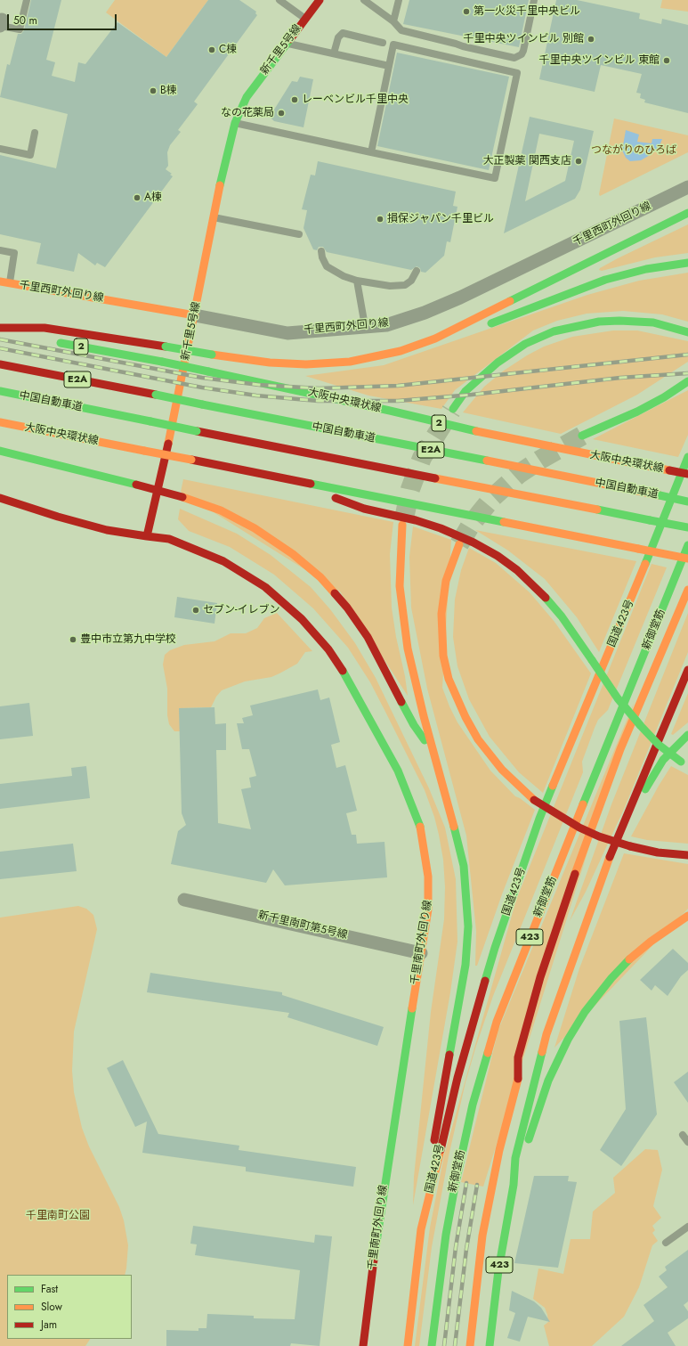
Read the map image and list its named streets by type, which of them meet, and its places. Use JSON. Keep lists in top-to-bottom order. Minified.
{"streets":{"main road":["新千里5号線","千里西町外回り線","2","E2A","大阪中央環状線","中国自動車道","国道423号","新御堂筋","423","千里南町外回り線"],"street":["新千里南町第5号線"]},"crossings":[["新千里5号線","千里西町外回り線"],["新千里5号線","千里南町外回り線"],["新千里南町第5号線","千里南町外回り線"]],"parks":["つながりのひろば","千里南町公園"],"places":["第一火災千里中央ビル","千里中央ツインビル 別館","C棟","千里中央ツインビル 東館","B棟","レーベンビル千里中央","なの花薬局","大正製薬 関西支店","A棟","損保ジャパン千里ビル","セブン-イレブン","豊中市立第九中学校"],"legend":["Fast","Slow","Jam"],"scale_bar":"50 m"}
